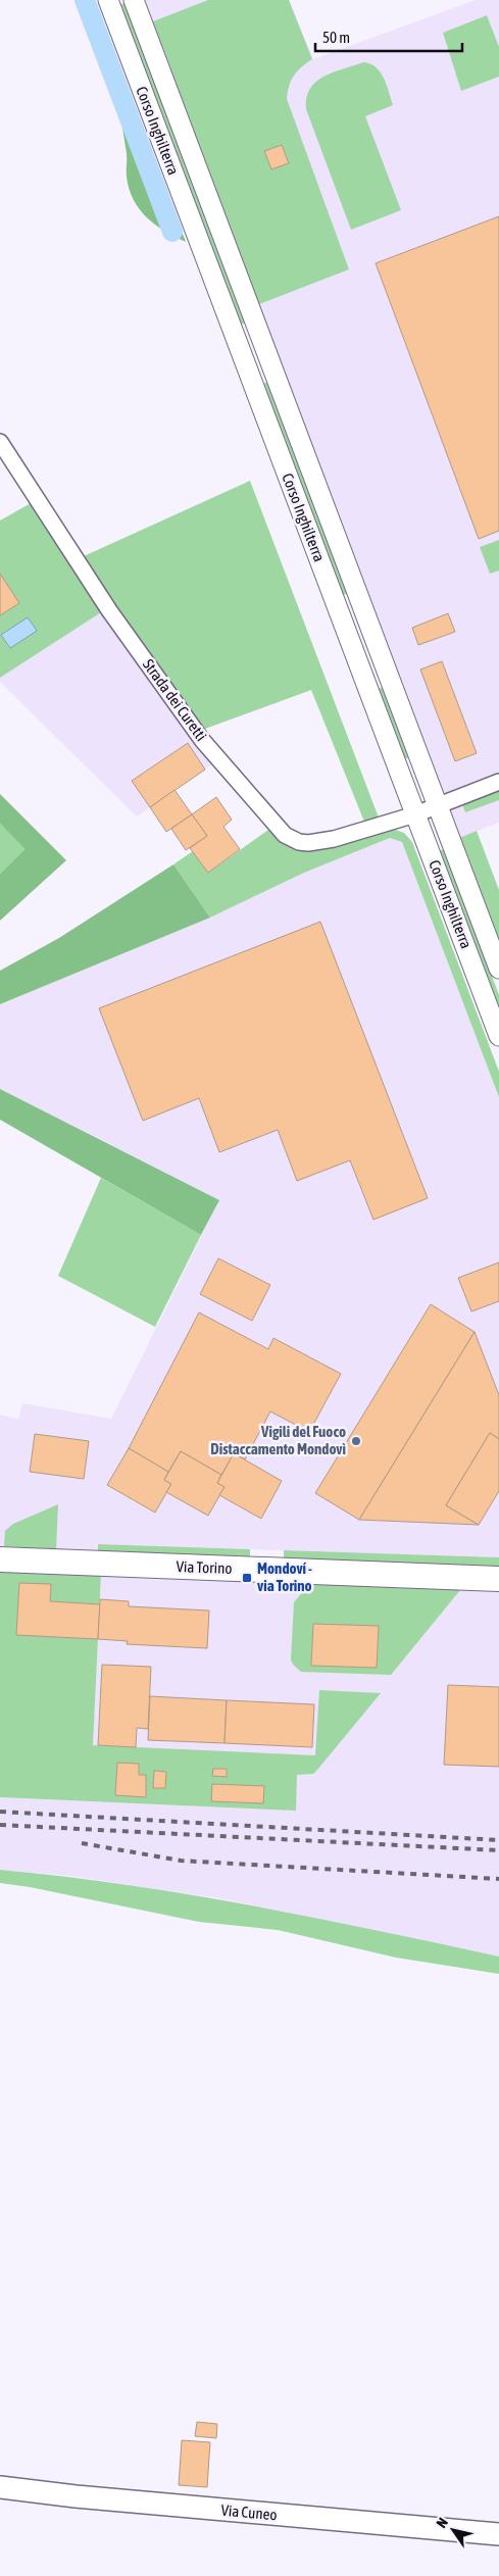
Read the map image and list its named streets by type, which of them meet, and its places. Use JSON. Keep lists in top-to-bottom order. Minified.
{"streets":{"main road":["Via Torino","Via Cuneo"],"street":["Corso Inghilterra","Strada dei Curetti"]},"crossings":[["Corso Inghilterra","Strada dei Curetti"]],"places":{"other":["Vigili del Fuoco Distaccamento Mondovì"],"transit":["Mondoví - via Torino"]},"scale_bar":"50 m","north":"top left"}
